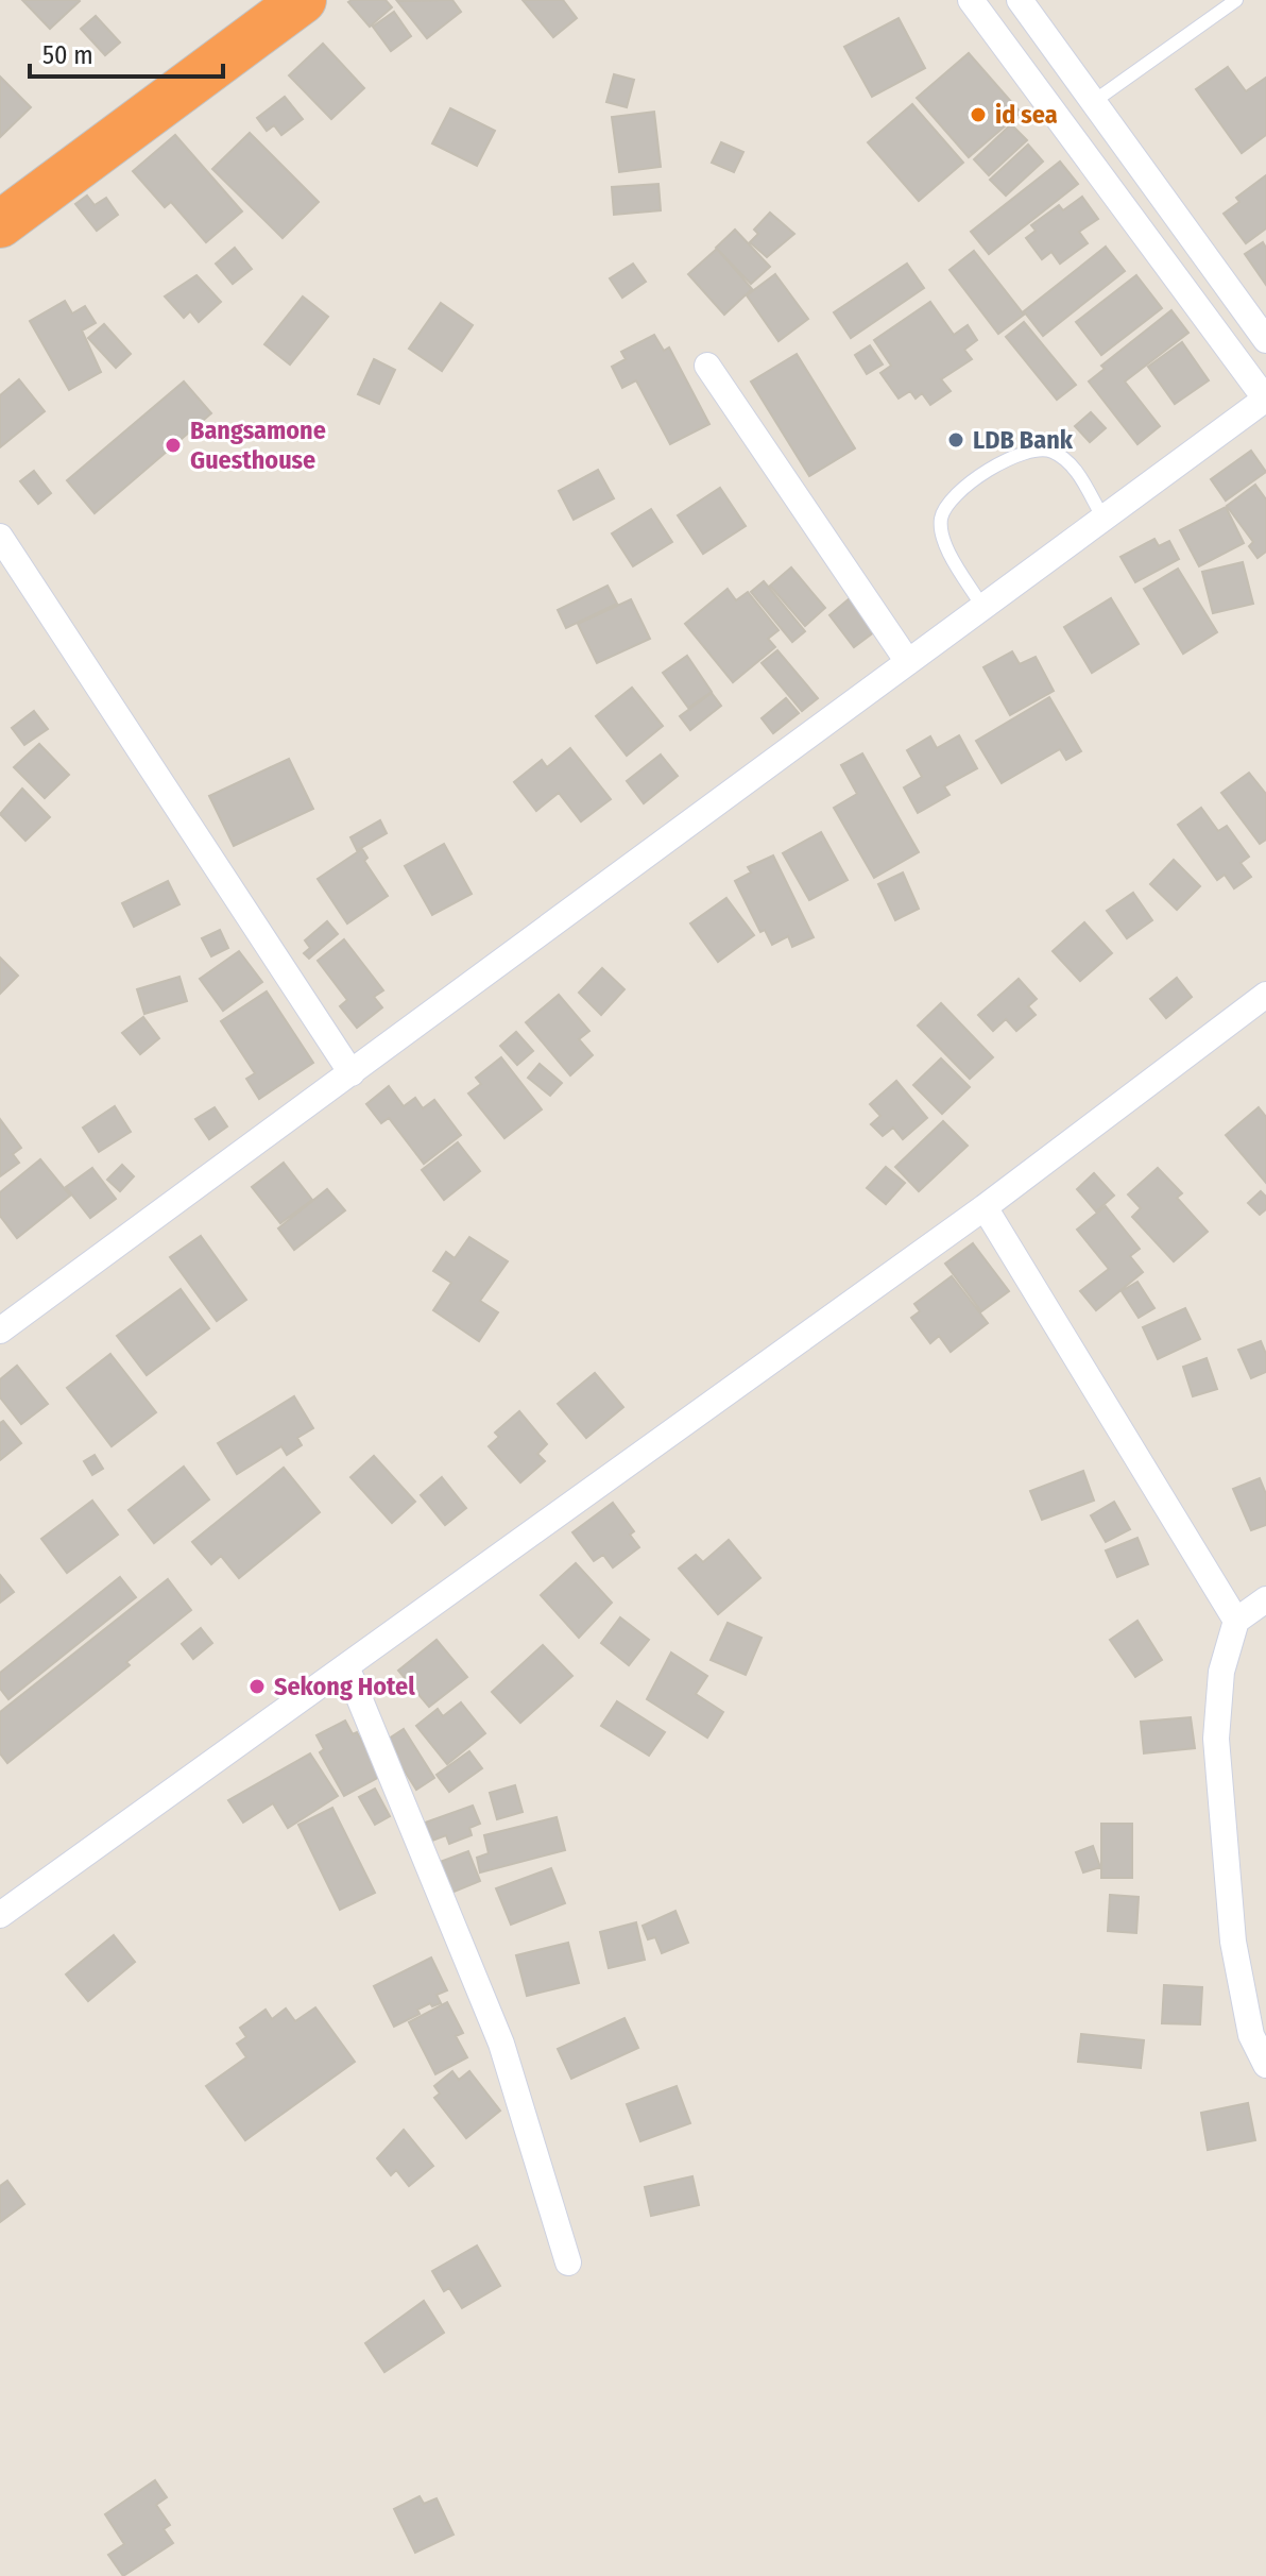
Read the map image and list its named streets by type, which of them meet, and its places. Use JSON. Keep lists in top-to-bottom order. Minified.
{"places":["id sea","LDB Bank","Bangsamone Guesthouse","Sekong Hotel"],"scale_bar":"50 m"}
